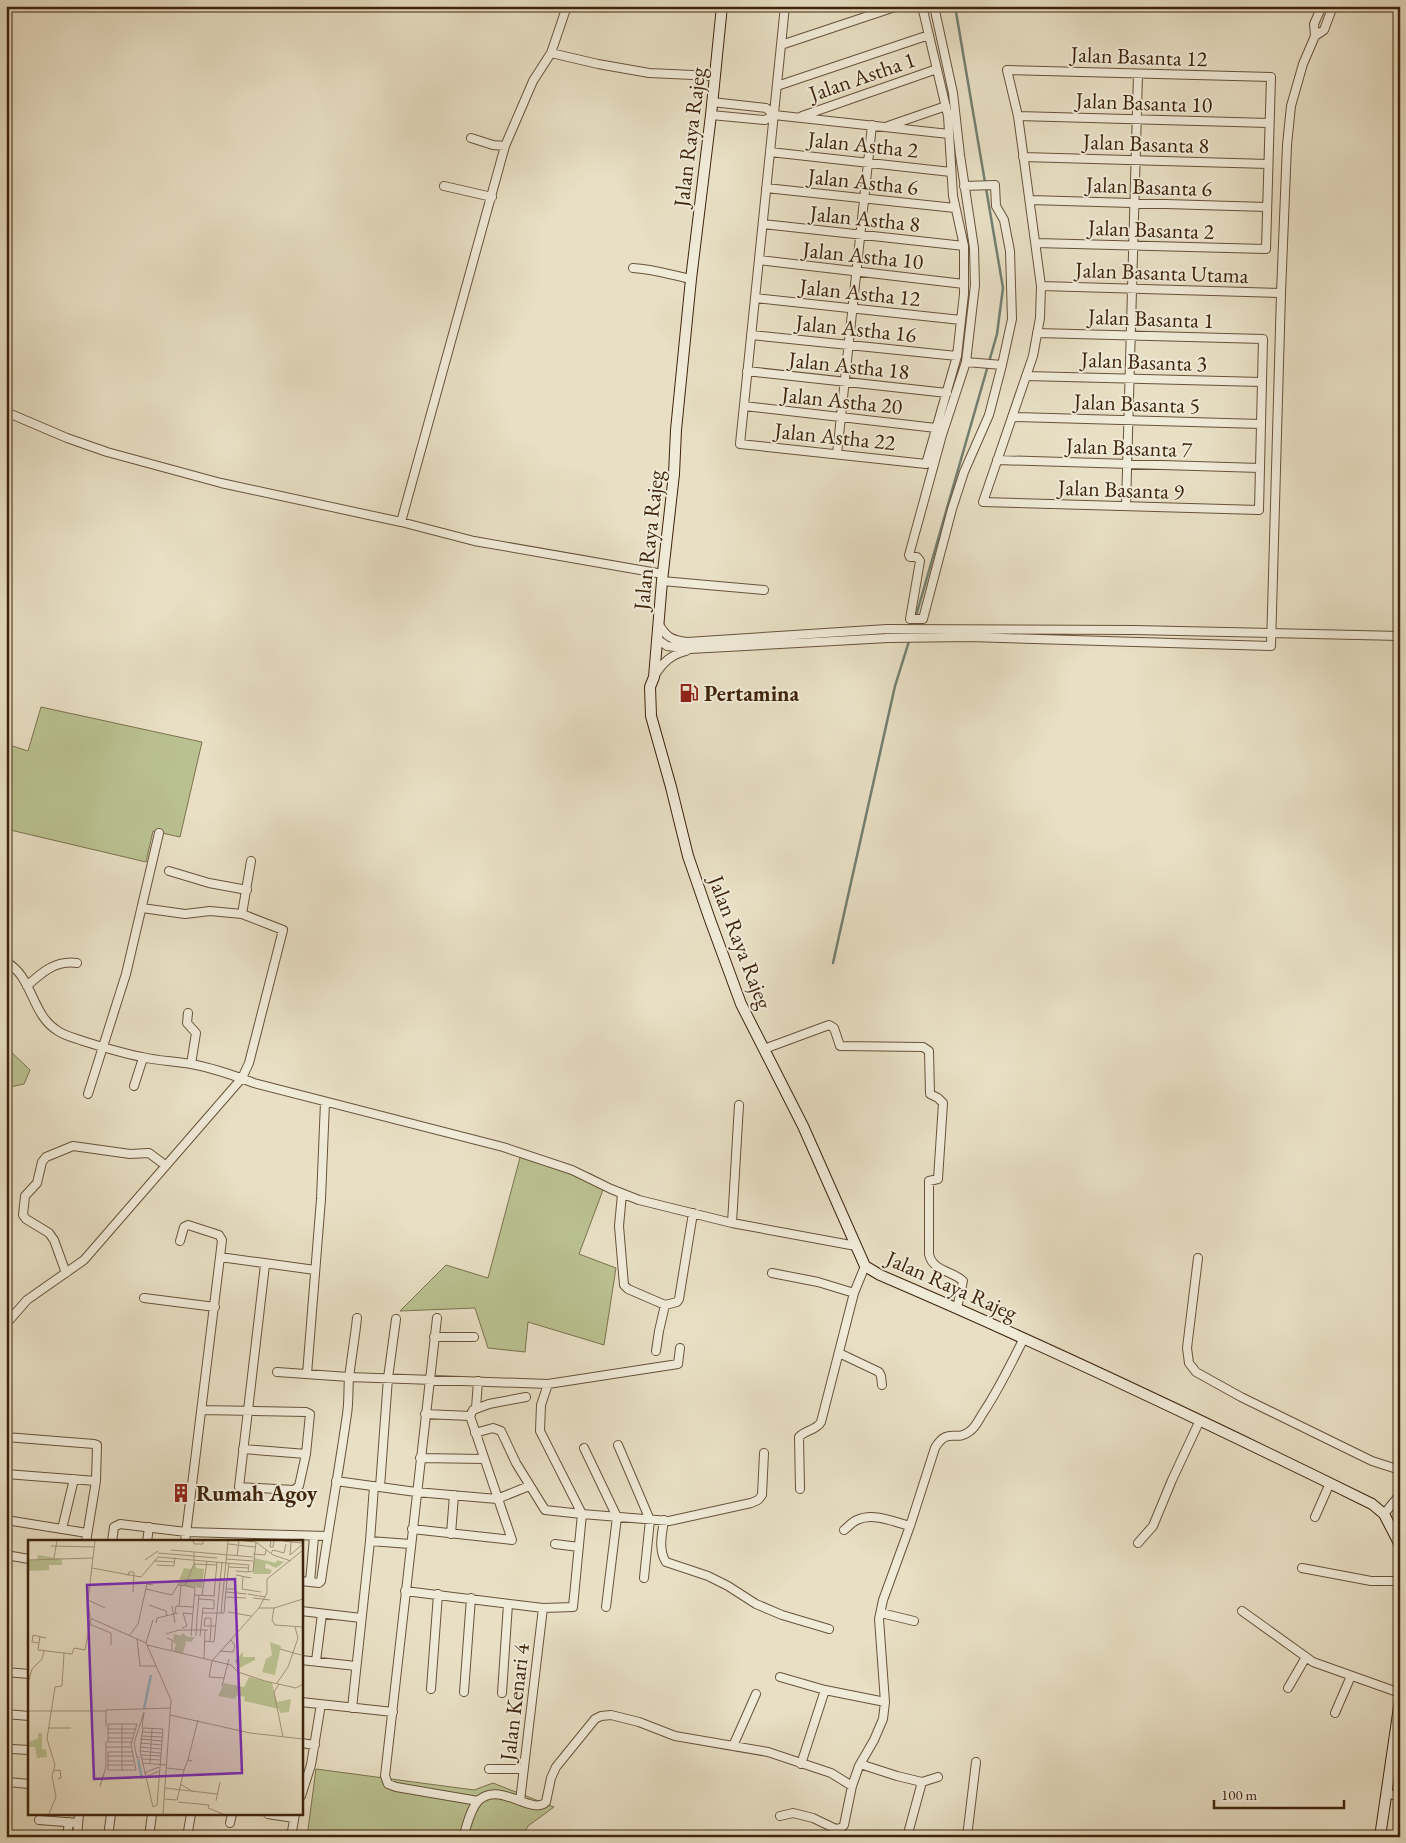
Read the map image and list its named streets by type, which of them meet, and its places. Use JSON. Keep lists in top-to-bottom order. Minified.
{"streets":{"main road":["Jalan Raya Rajeg"],"street":["Jalan Basanta 12","Jalan Astha 1","Jalan Basanta 10","Jalan Basanta 8","Jalan Astha 2","Jalan Astha 6","Jalan Basanta 6","Jalan Astha 8","Jalan Basanta 2","Jalan Astha 10","Jalan Basanta Utama","Jalan Astha 12","Jalan Basanta 1","Jalan Astha 16","Jalan Basanta 3","Jalan Astha 18","Jalan Astha 20","Jalan Basanta 5","Jalan Astha 22","Jalan Basanta 7","Jalan Basanta 9","Jalan Kenari 4"]},"crossings":[["Jalan Basanta 12","Jalan Basanta 10"],["Jalan Basanta 6","Jalan Basanta 2"],["Jalan Basanta 1","Jalan Basanta 3"],["Jalan Astha 20","Jalan Astha 22"],["Jalan Basanta 7","Jalan Basanta 9"]],"places":{"fuel station":["Pertamina"],"building":["Rumah Agoy"]},"scale_bar":"100 m"}
